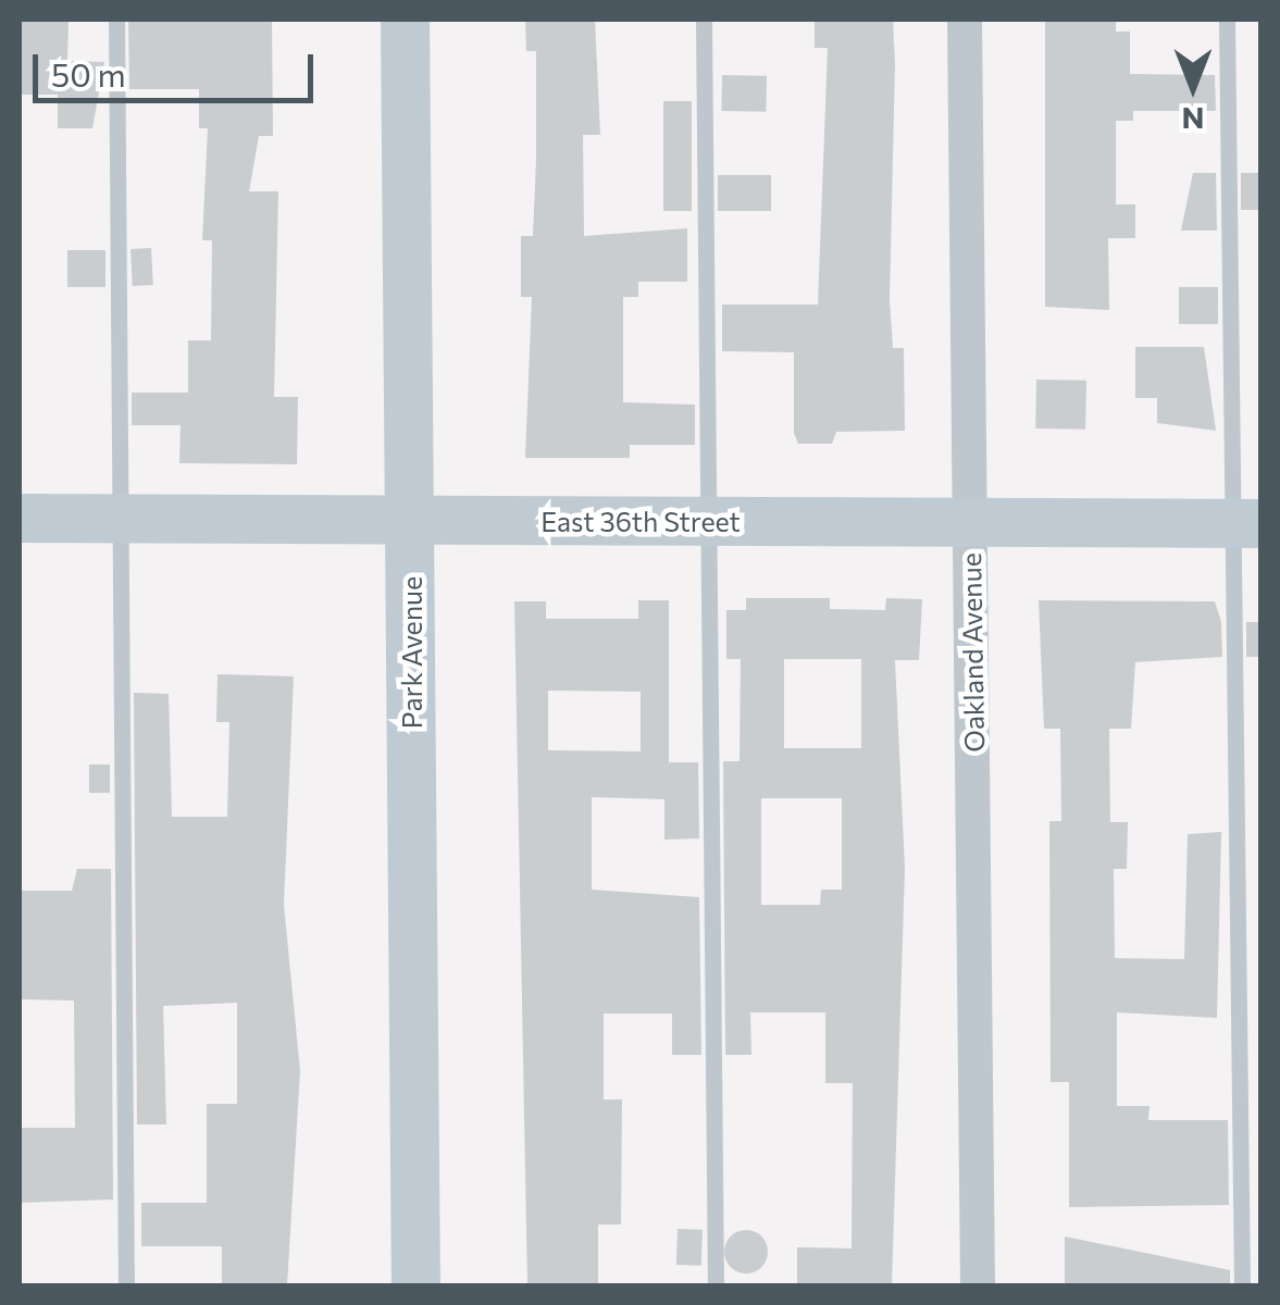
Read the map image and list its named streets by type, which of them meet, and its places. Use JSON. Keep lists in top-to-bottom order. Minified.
{"streets":{"street":["East 36th Street","Park Avenue","Oakland Avenue"]},"crossings":[["East 36th Street","Park Avenue"],["East 36th Street","Oakland Avenue"]],"scale_bar":"50 m","north":"bottom"}
